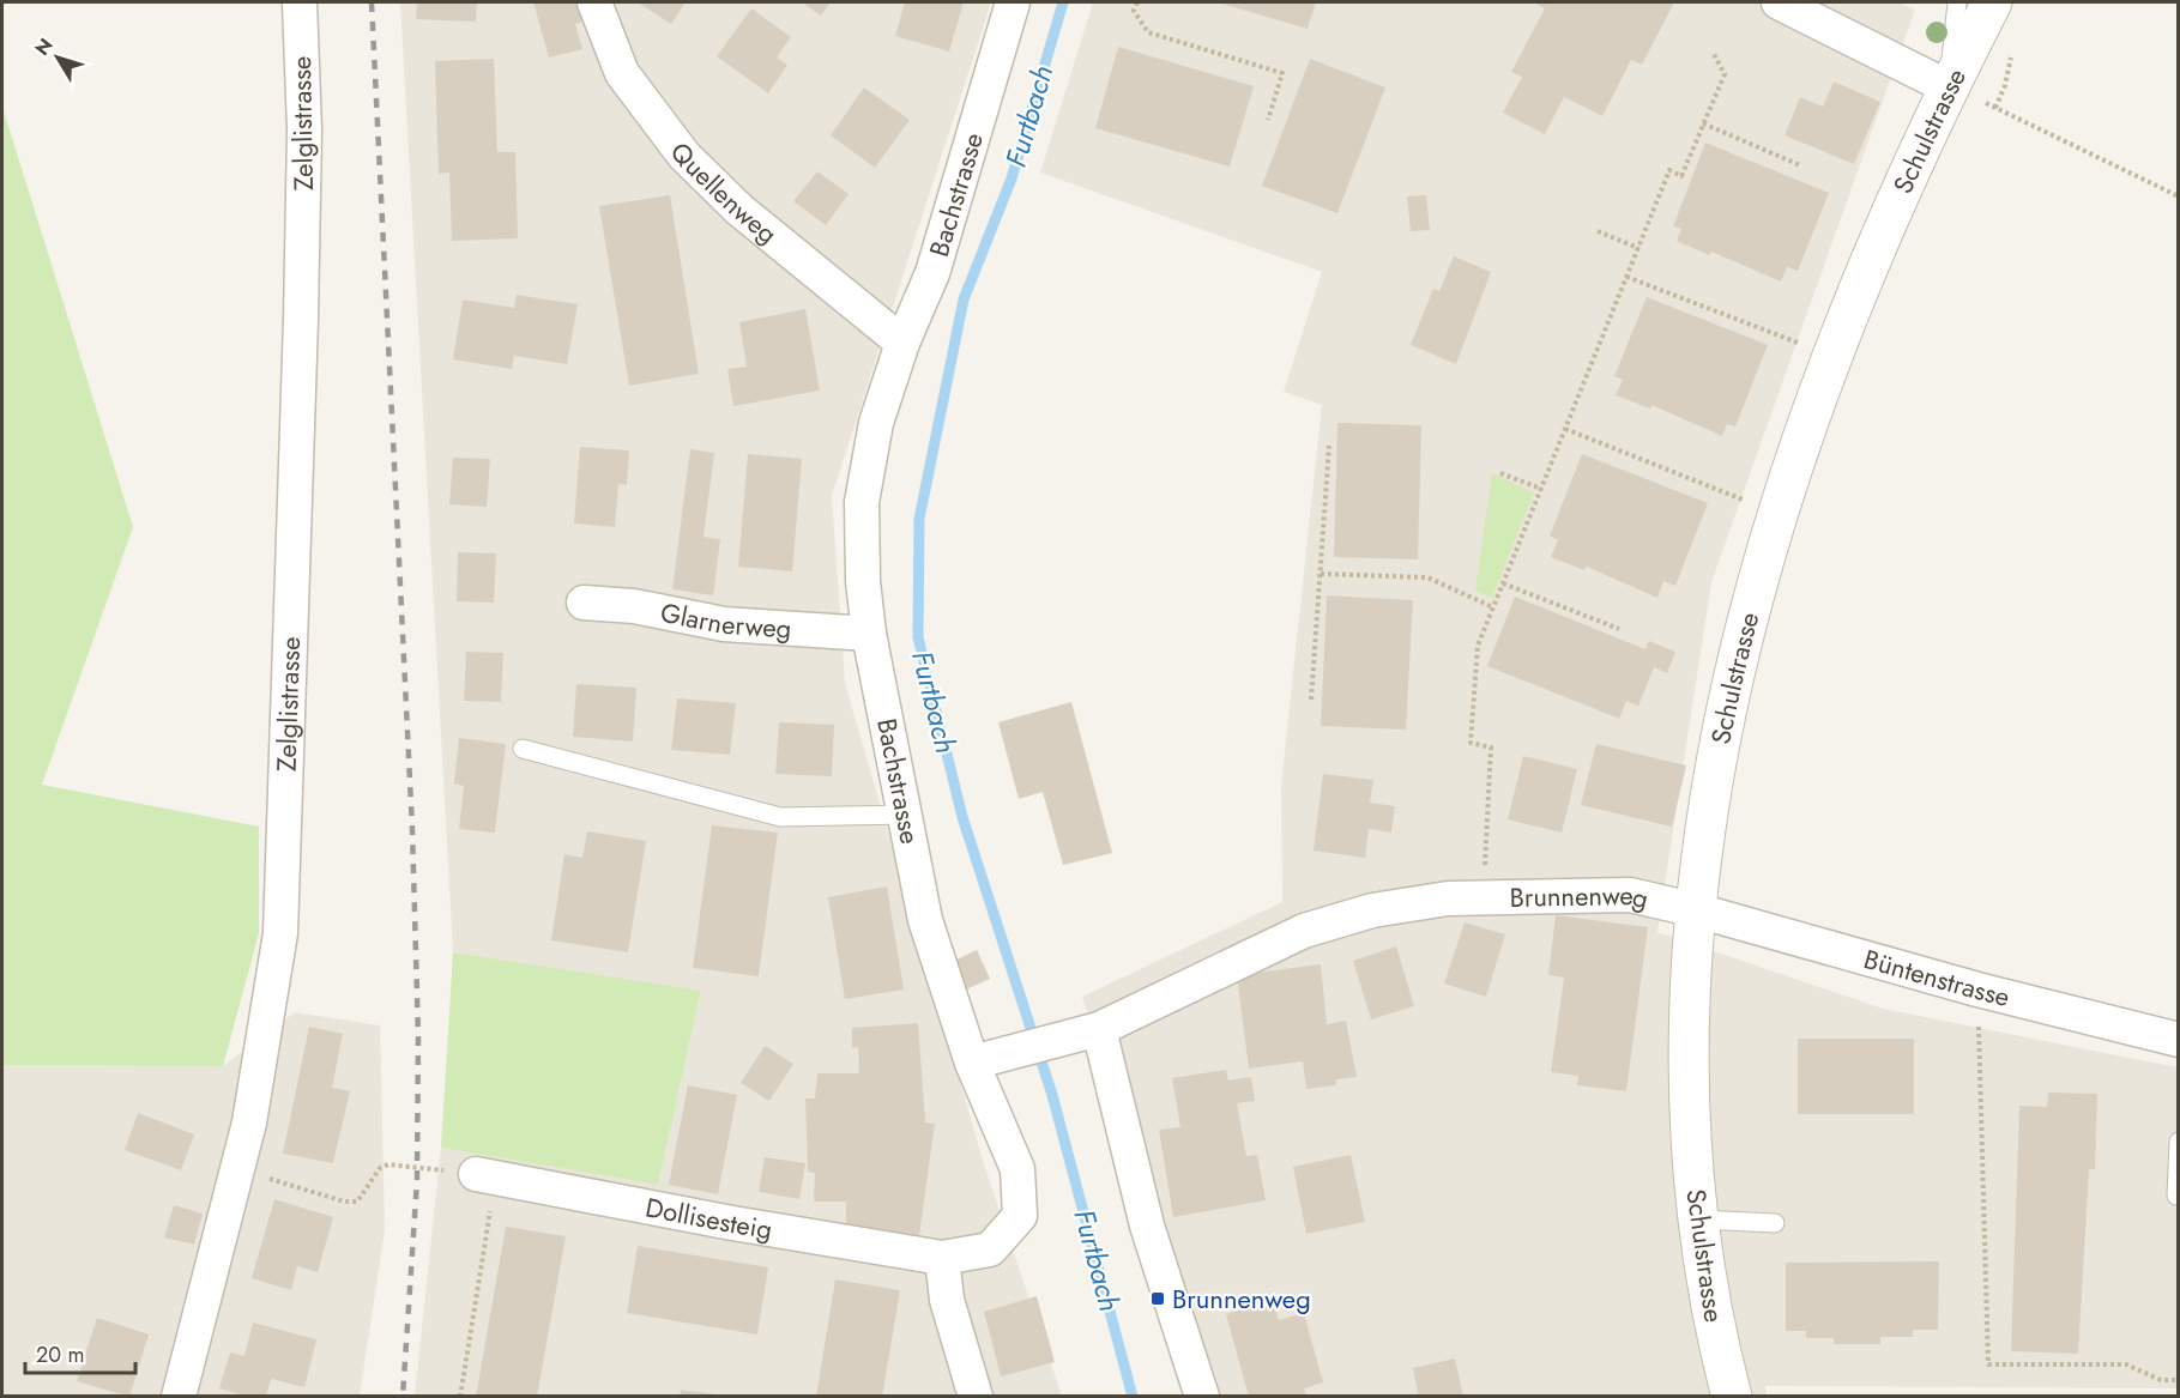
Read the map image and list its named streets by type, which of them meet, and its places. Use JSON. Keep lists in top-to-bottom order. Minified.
{"streets":{"street":["Zelglistrasse","Schulstrasse","Quellenweg","Bachstrasse","Glarnerweg","Brunnenweg","Büntenstrasse","Dollisesteig"]},"crossings":[["Schulstrasse","Brunnenweg"],["Schulstrasse","Büntenstrasse"],["Quellenweg","Bachstrasse"],["Bachstrasse","Glarnerweg"],["Bachstrasse","Dollisesteig"],["Brunnenweg","Büntenstrasse"]],"water":["Furtbach"],"places":{"transit":["Brunnenweg"]},"scale_bar":"20 m","north":"top left"}
